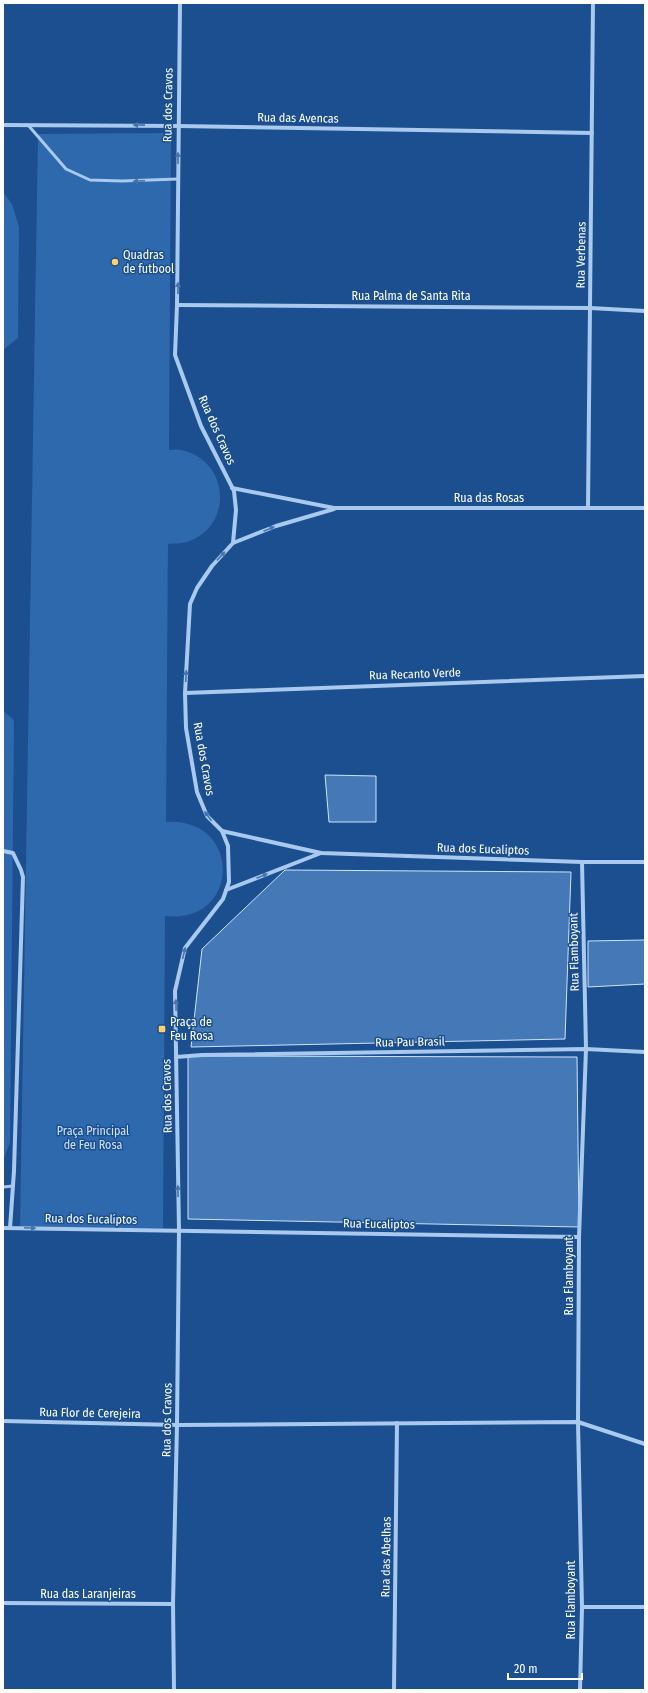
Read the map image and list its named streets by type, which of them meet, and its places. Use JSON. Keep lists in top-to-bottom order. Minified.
{"streets":{"street":["Rua dos Cravos","Rua das Avencas","Rua Verbenas","Rua Palma de Santa Rita","Rua das Rosas","Rua Recanto Verde","Rua dos Eucaliptos","Rua Flamboyant","Rua Pau Brasil","Rua dos Eucalíptos","Rua Eucaliptos","Rua Flor de Cerejeira","Rua das Abelhas","Rua das Laranjeiras"]},"crossings":[["Rua dos Cravos","Rua das Avencas"],["Rua dos Cravos","Rua Palma de Santa Rita"],["Rua dos Cravos","Rua das Rosas"],["Rua dos Cravos","Rua Recanto Verde"],["Rua dos Cravos","Rua dos Eucaliptos"],["Rua dos Cravos","Rua Pau Brasil"],["Rua dos Cravos","Rua dos Eucalíptos"],["Rua dos Cravos","Rua Eucaliptos"],["Rua dos Cravos","Rua Flor de Cerejeira"],["Rua dos Cravos","Rua das Laranjeiras"],["Rua das Avencas","Rua Verbenas"],["Rua Verbenas","Rua Palma de Santa Rita"],["Rua Verbenas","Rua das Rosas"],["Rua dos Eucaliptos","Rua Flamboyant"],["Rua Flamboyant","Rua Pau Brasil"],["Rua Flamboyant","Rua Eucaliptos"],["Rua Flamboyant","Rua Flor de Cerejeira"],["Rua dos Eucalíptos","Rua Eucaliptos"],["Rua Flor de Cerejeira","Rua das Abelhas"]],"one_way":["Rua dos Cravos","Rua dos Eucalíptos"],"parks":["Praça Principal de Feu Rosa"],"places":{"other":["Quadras de futbool"],"transit":["Praça de Feu Rosa"]},"scale_bar":"20 m"}
